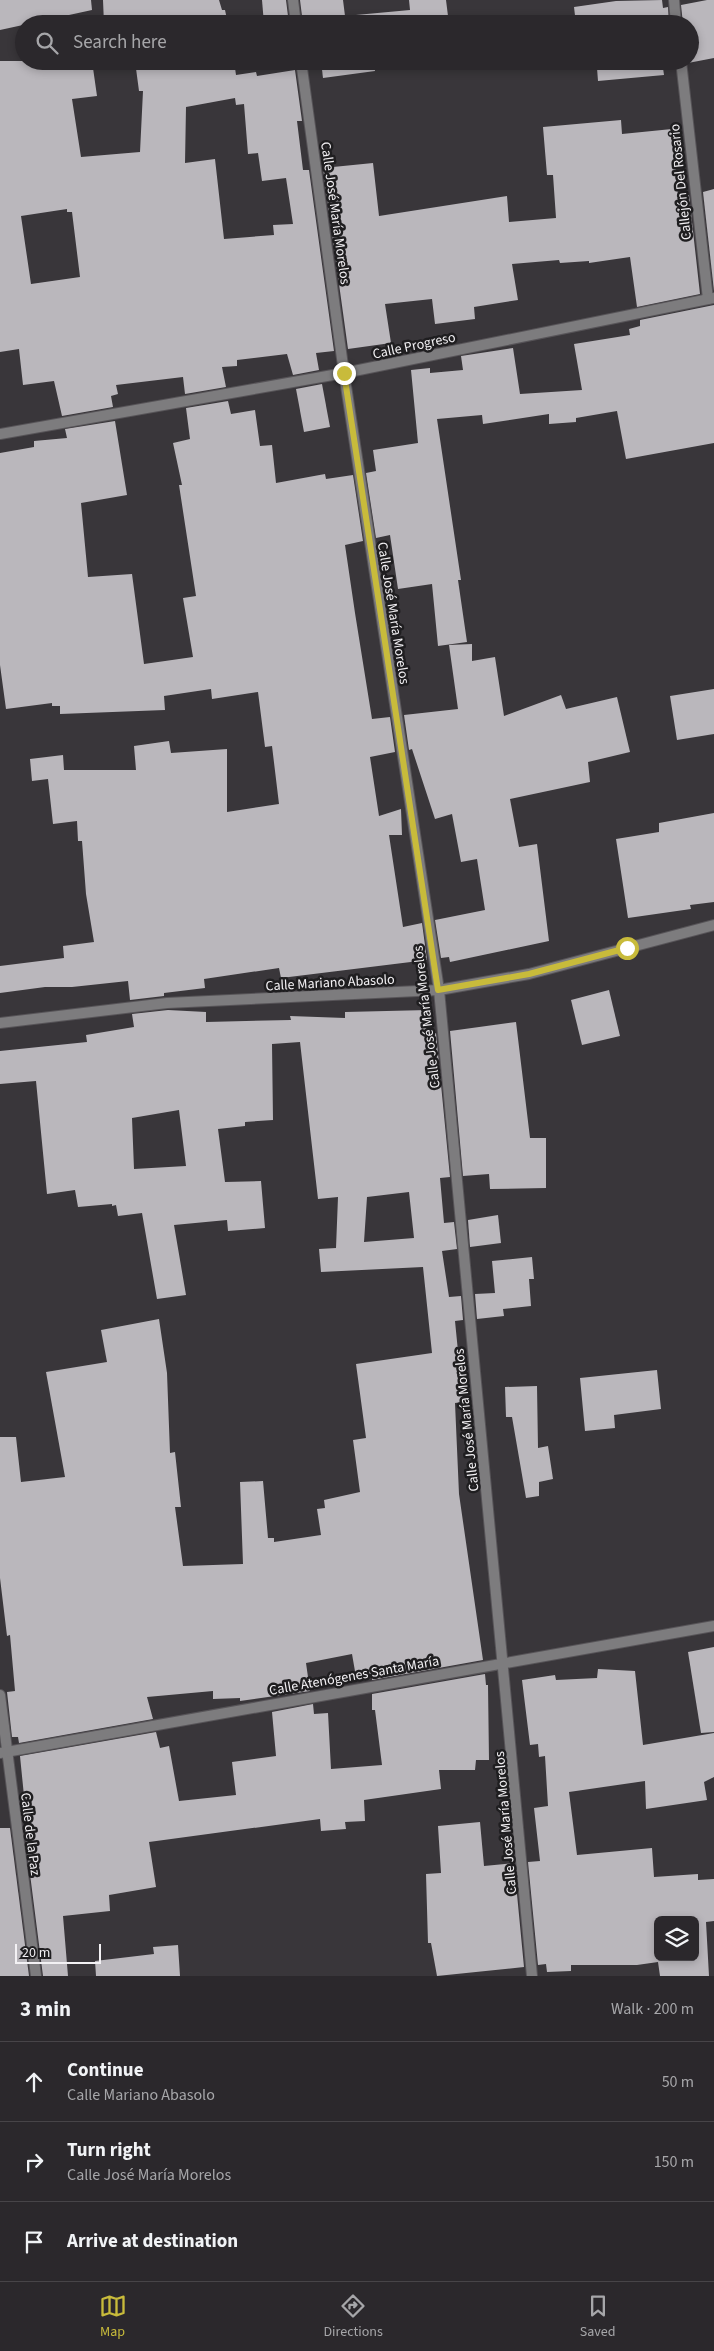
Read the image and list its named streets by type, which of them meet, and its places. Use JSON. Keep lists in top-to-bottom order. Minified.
{"streets":{"street":["Callejón Del Rosario","Calle José María Morelos","Calle Progreso","Calle Mariano Abasolo","Calle Atenógenes Santa María","Calle de la Paz"]},"crossings":[["Callejón Del Rosario","Calle Progreso"],["Calle José María Morelos","Calle Progreso"],["Calle José María Morelos","Calle Mariano Abasolo"],["Calle José María Morelos","Calle Atenógenes Santa María"],["Calle Atenógenes Santa María","Calle de la Paz"]],"scale_bar":"20 m","page":{"search":"Search here","scale":"20 m","heading":["3 min","Walk · 200 m"],"list":[["Continue","Calle Mariano Abasolo","50 m"],["Turn right","Calle José María Morelos","150 m"],"Arrive at destination"],"nav":["Map","Directions","Saved"]}}
